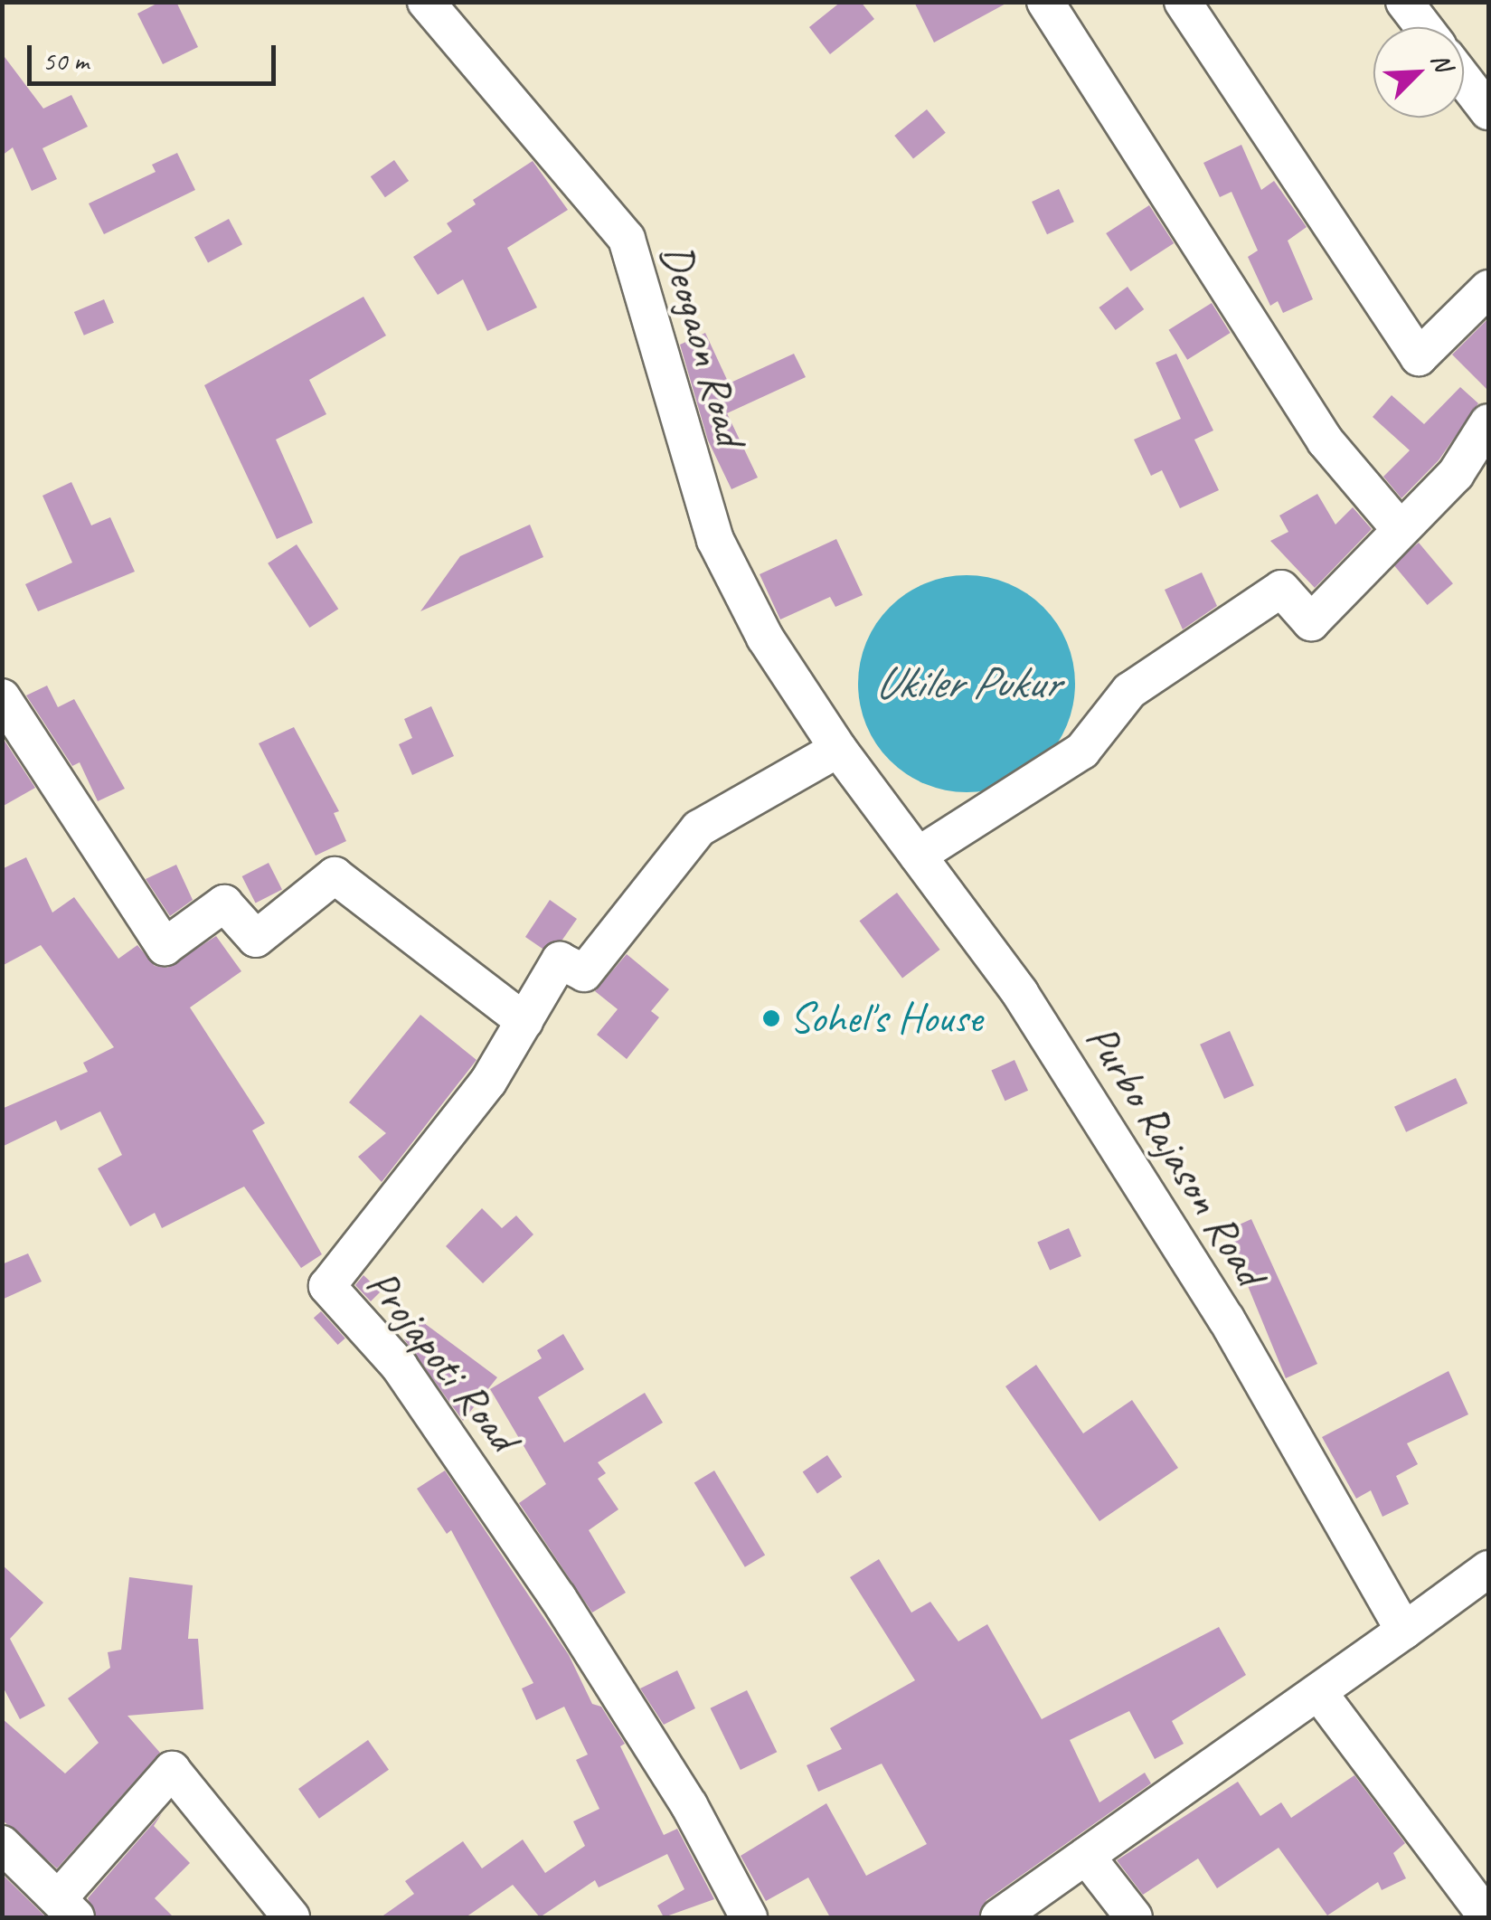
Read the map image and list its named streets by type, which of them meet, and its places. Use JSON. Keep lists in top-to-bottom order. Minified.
{"streets":{"street":["Deogaon Road","Purbo Rajason Road","Projapoti Road"]},"crossings":[["Deogaon Road","Purbo Rajason Road"],["Deogaon Road","Projapoti Road"],["Purbo Rajason Road","Projapoti Road"]],"water":["Ukiler Pukur"],"places":["Sohel's House"],"scale_bar":"50 m","north":"top right"}
